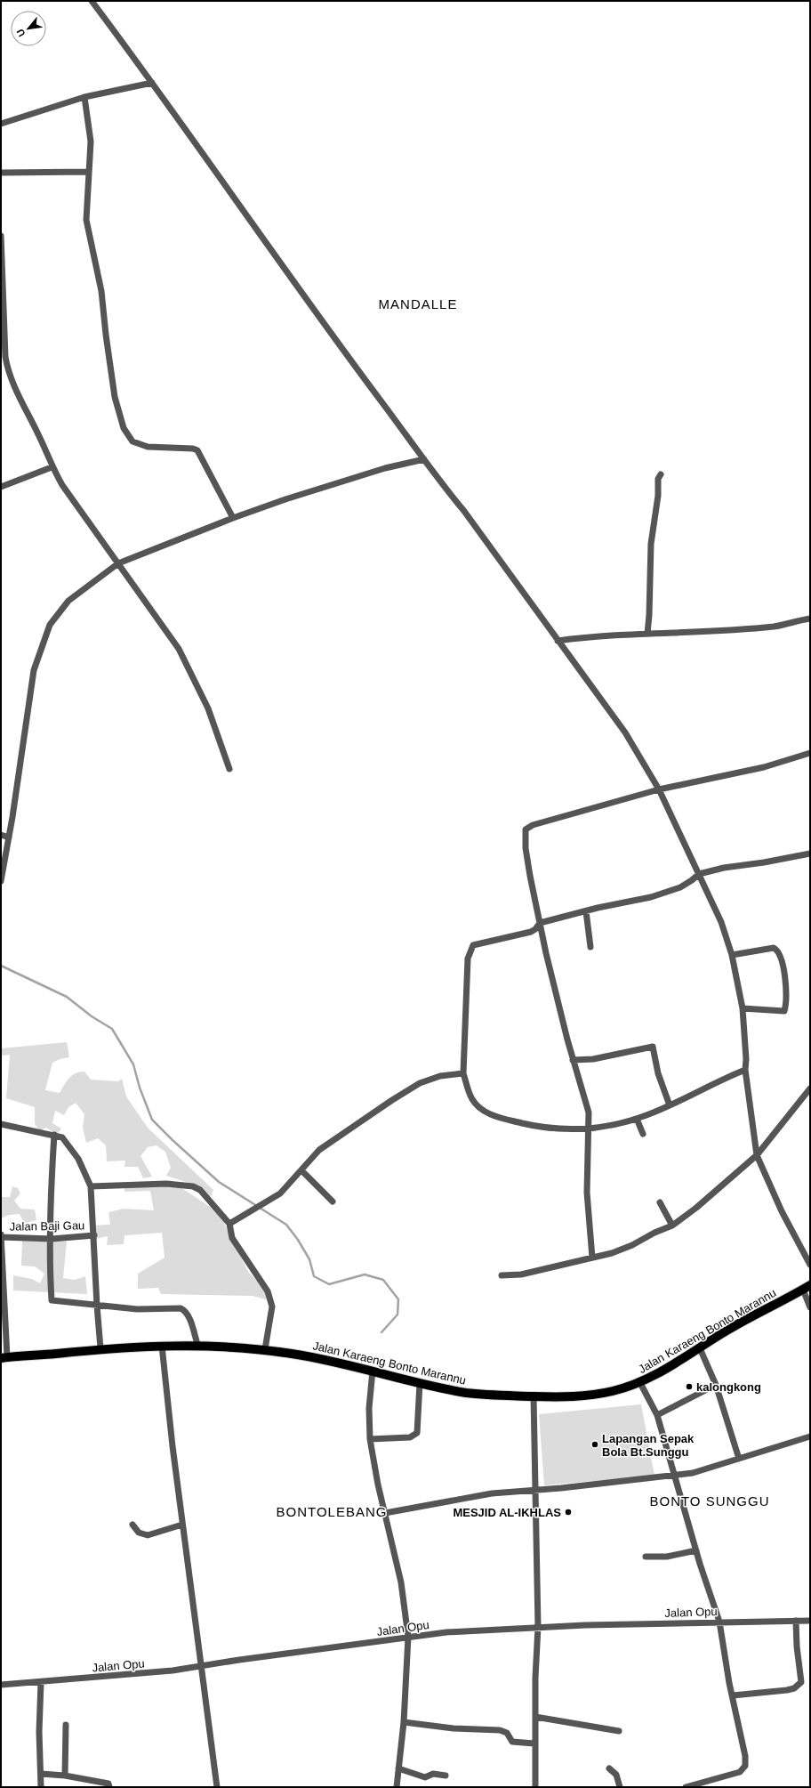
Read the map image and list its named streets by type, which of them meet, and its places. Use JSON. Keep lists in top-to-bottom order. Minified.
{"streets":{"main road":["Jalan Karaeng Bonto Marannu"],"street":["Jalan Baji Gau","Jalan Opu"]},"districts":["MANDALLE","BONTO SUNGGU","BONTOLEBANG"],"places":["kalongkong","Lapangan Sepak Bola Bt.Sunggu","MESJID AL-IKHLAS"],"north":"bottom left"}
